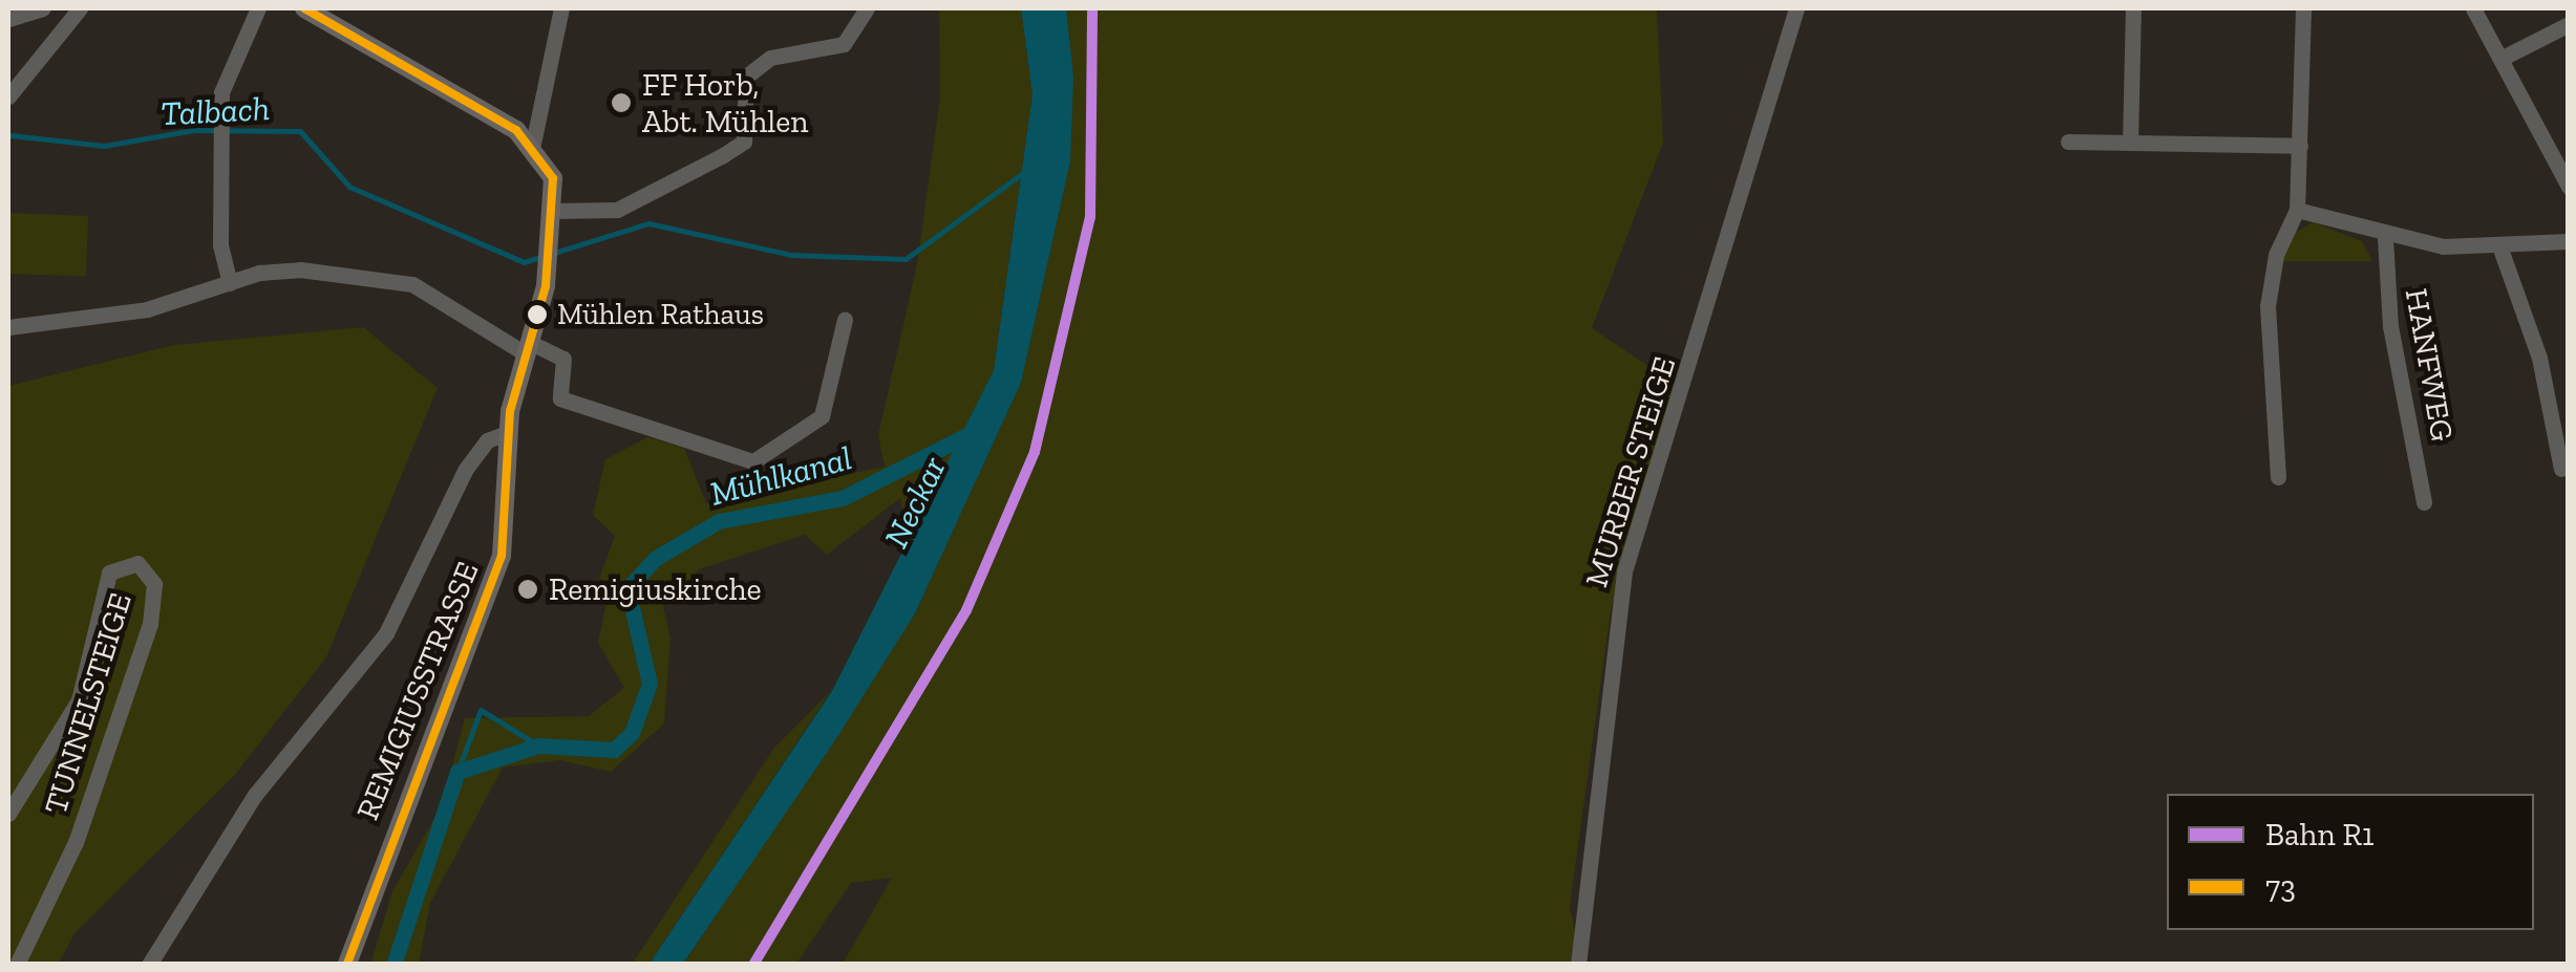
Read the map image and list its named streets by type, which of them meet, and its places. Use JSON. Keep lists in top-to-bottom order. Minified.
{"streets":{"main road":["REMIGIUSSTRASSE"],"street":["HANFWEG","MURBER STEIGE","TUNNELSTEIGE"]},"water":["Talbach","Mühlkanal","Neckar"],"places":["FF Horb, Abt. Mühlen","Mühlen Rathaus","Remigiuskirche"],"lines":["rail line R1","transit line 73"],"legend":["Bahn R1","73"]}
